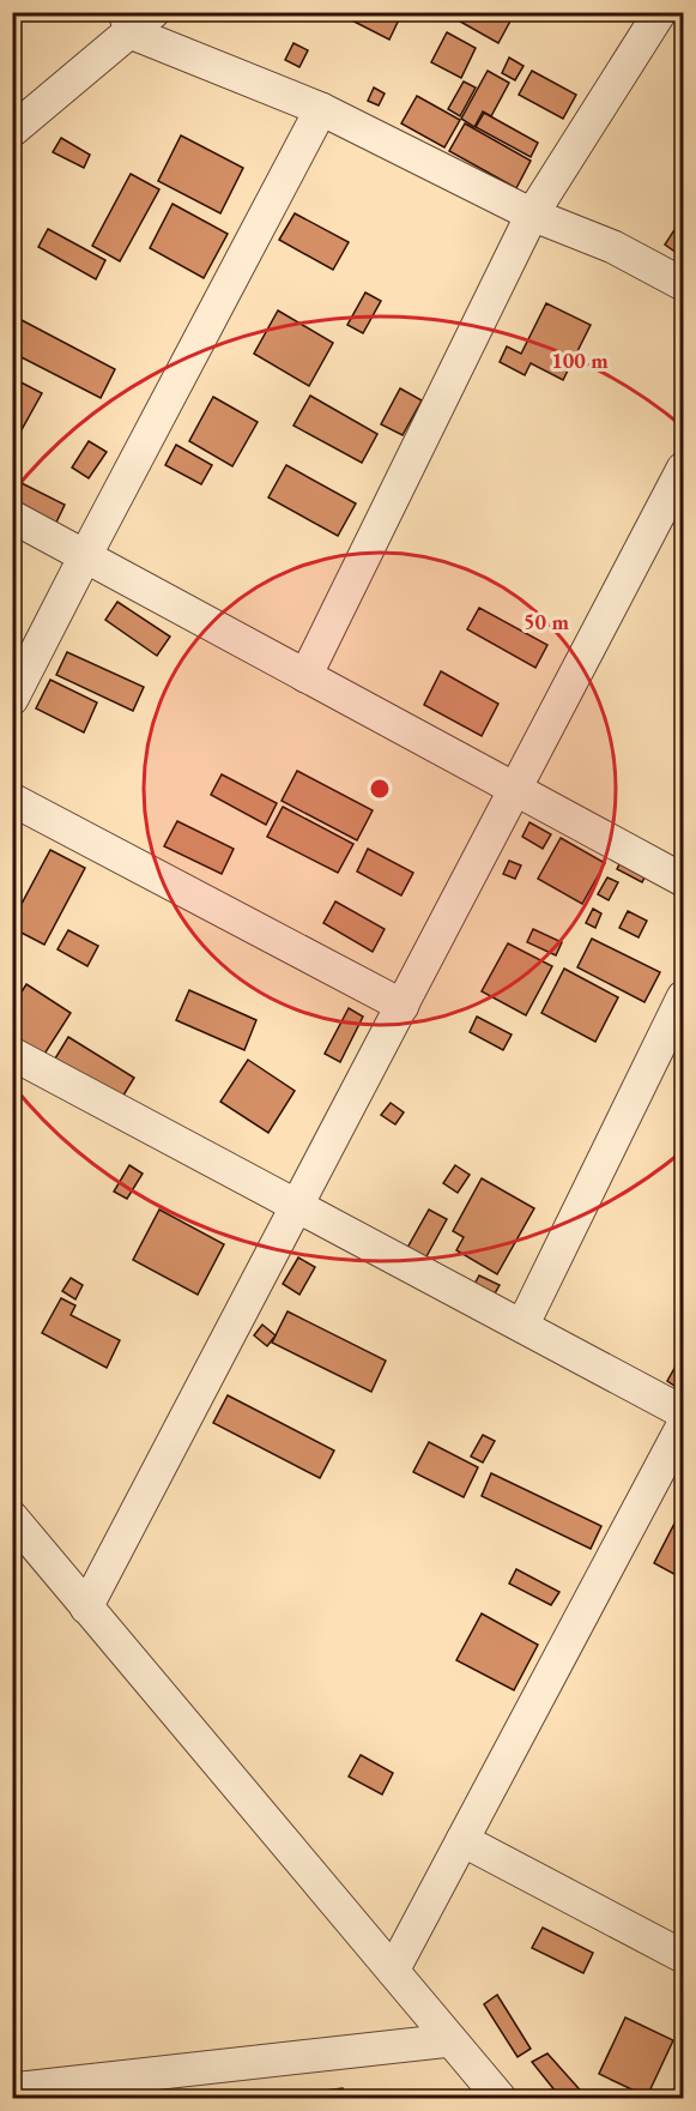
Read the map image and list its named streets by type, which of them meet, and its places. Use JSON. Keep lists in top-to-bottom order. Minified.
{"rings":["100 m","50 m"]}
